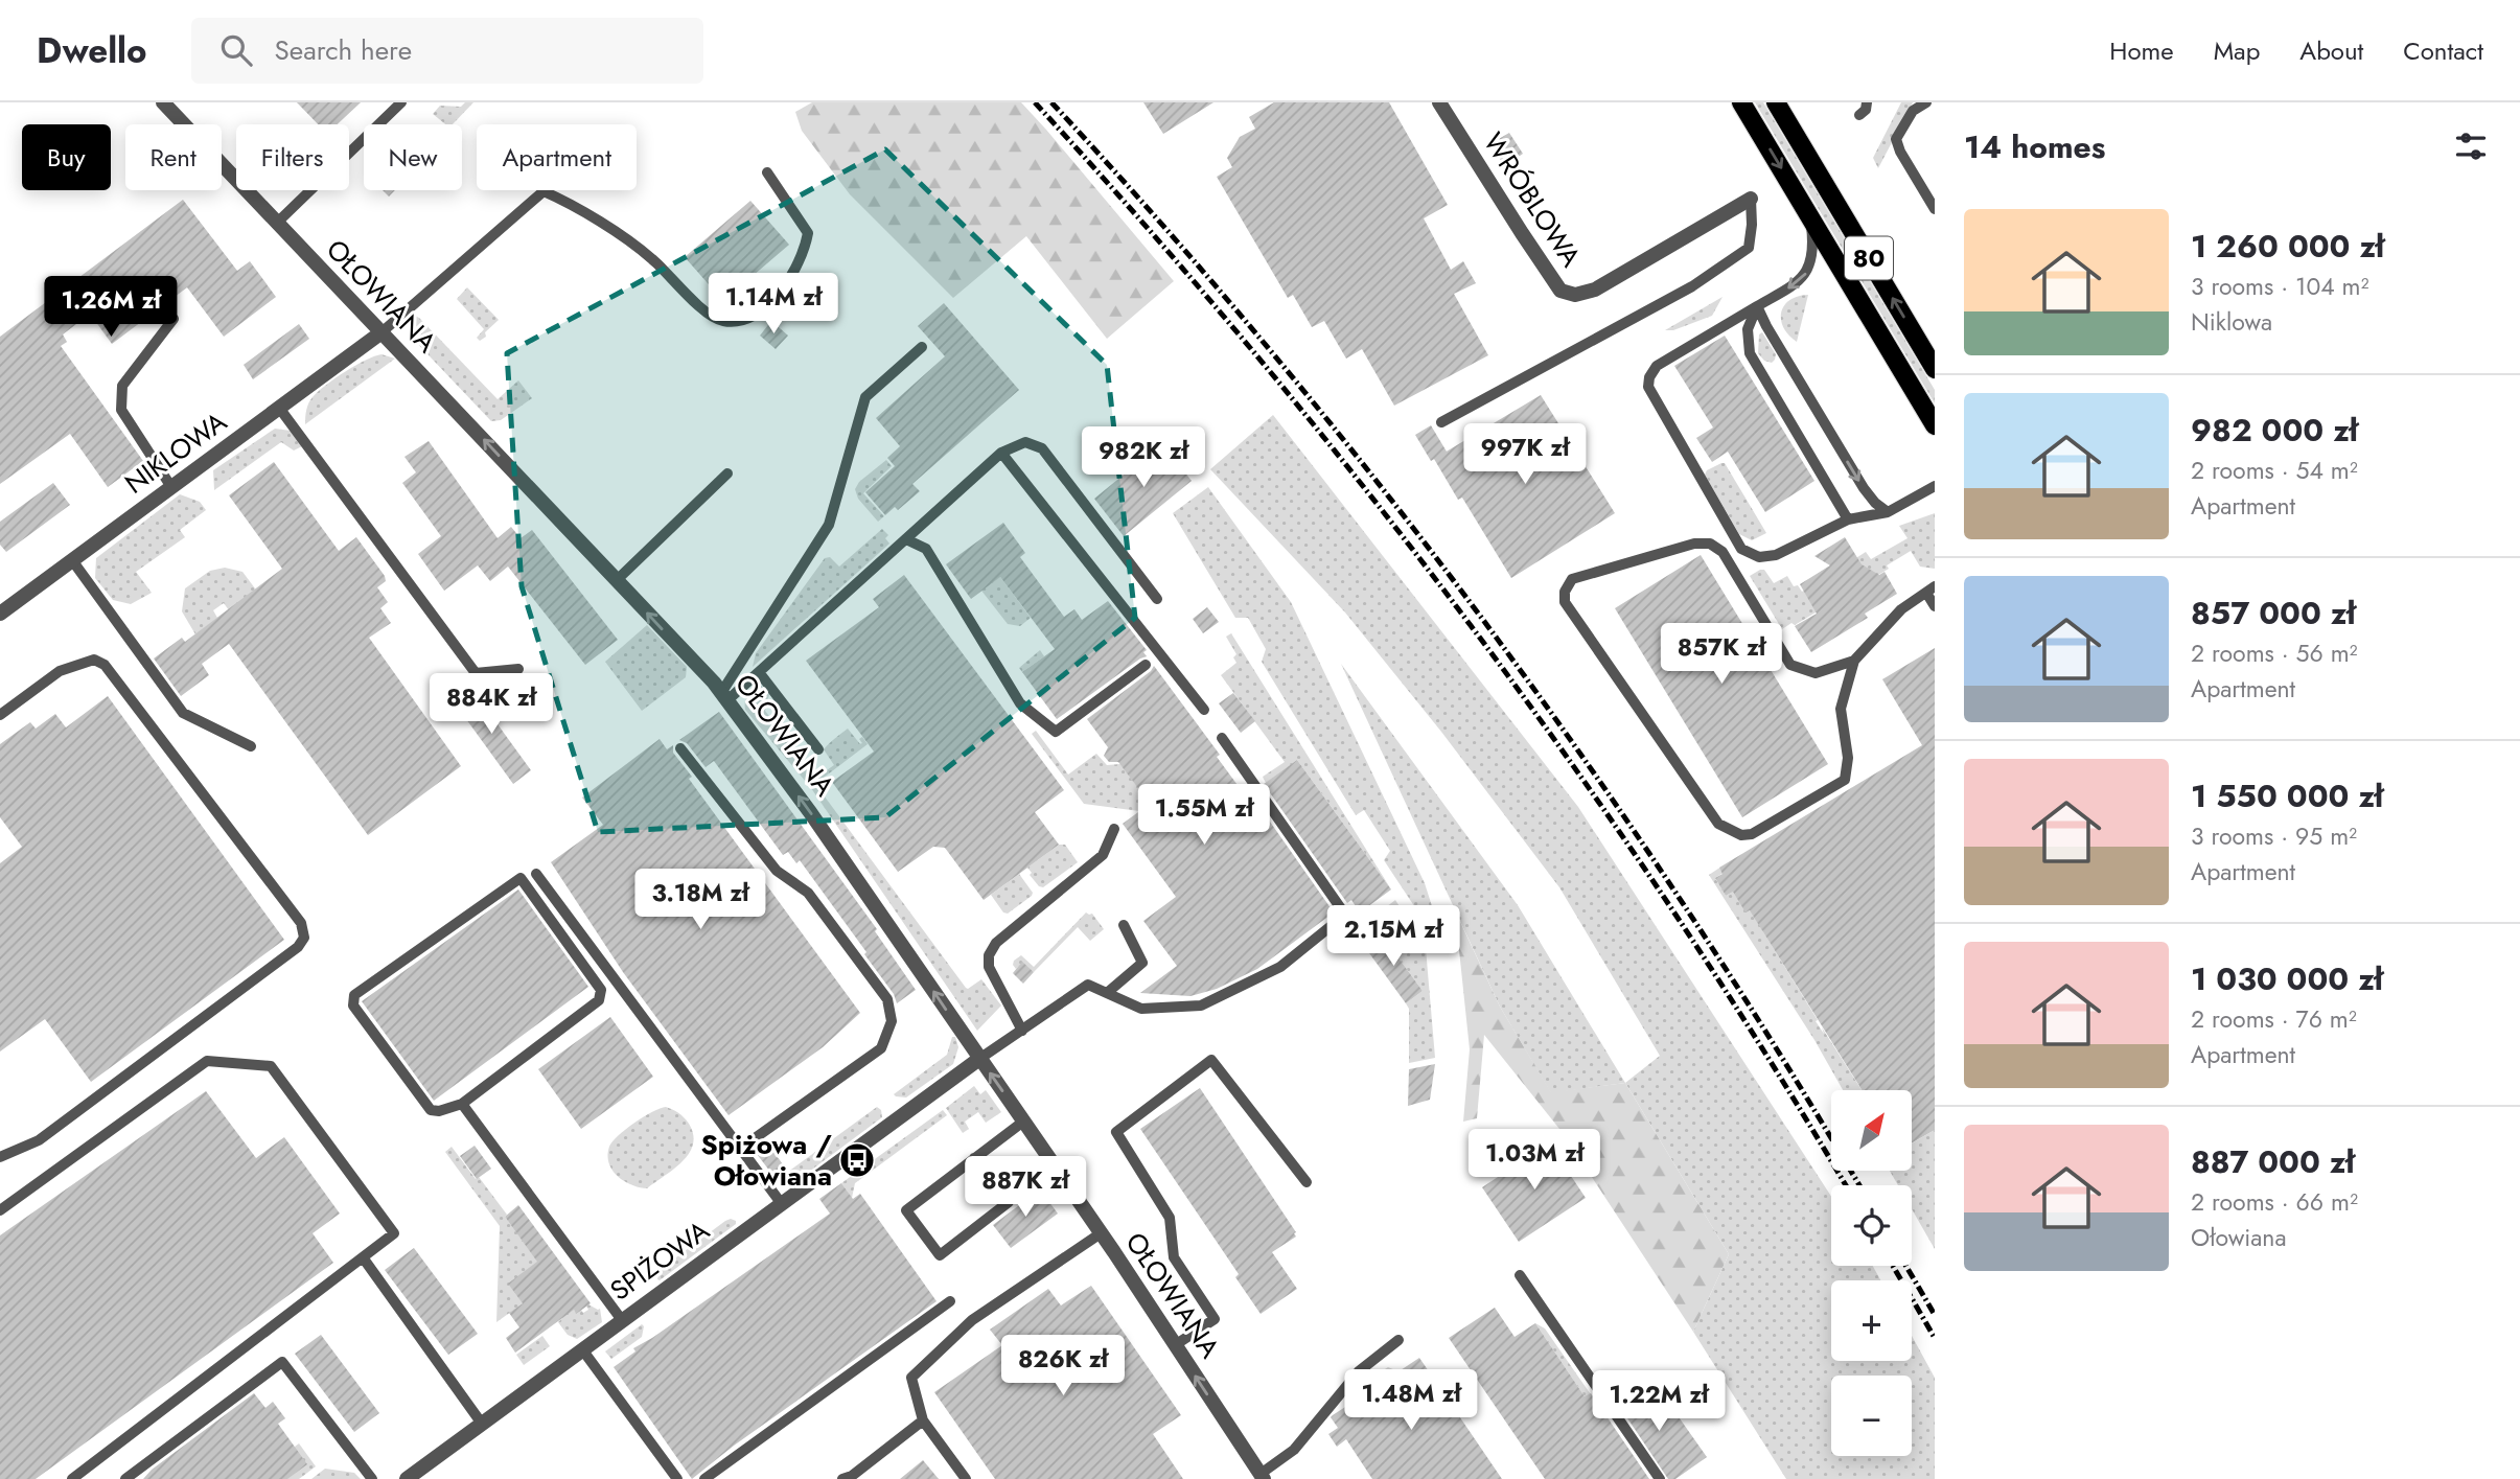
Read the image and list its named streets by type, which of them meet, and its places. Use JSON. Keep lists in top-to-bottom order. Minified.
{"streets":{"main road":["80"],"street":["WRÓBLOWA","OŁOWIANA","NIKLOWA","SPIŻOWA"]},"crossings":[["OŁOWIANA","NIKLOWA"],["OŁOWIANA","SPIŻOWA"]],"one_way":["OŁOWIANA"],"places":{"bus stop":["Spiżowa / Ołowiana"]},"north":"top right","page":{"header":"Dwello","search":"Search here","nav":["Home","Map","About","Contact"],"heading":"14 homes","chip":["Buy","Rent","Filters","New","Apartment"],"list":[{"name":"1 260 000 zł","note":"3 rooms · 104 m² · Niklowa"},{"name":"982 000 zł","note":"2 rooms · 54 m² · Apartment"},{"name":"857 000 zł","note":"2 rooms · 56 m² · Apartment"},{"name":"1 550 000 zł","note":"3 rooms · 95 m² · Apartment"},{"name":"1 030 000 zł","note":"2 rooms · 76 m² · Apartment"},{"name":"887 000 zł","note":"2 rooms · 66 m² · Ołowiana"}],"price":["1.14M zł","1.26M zł","997K zł","982K zł","857K zł","884K zł","1.55M zł","3.18M zł","2.15M zł","1.03M zł","887K zł","826K zł","1.48M zł","1.22M zł"],"map_buttons":["+","−"]}}
